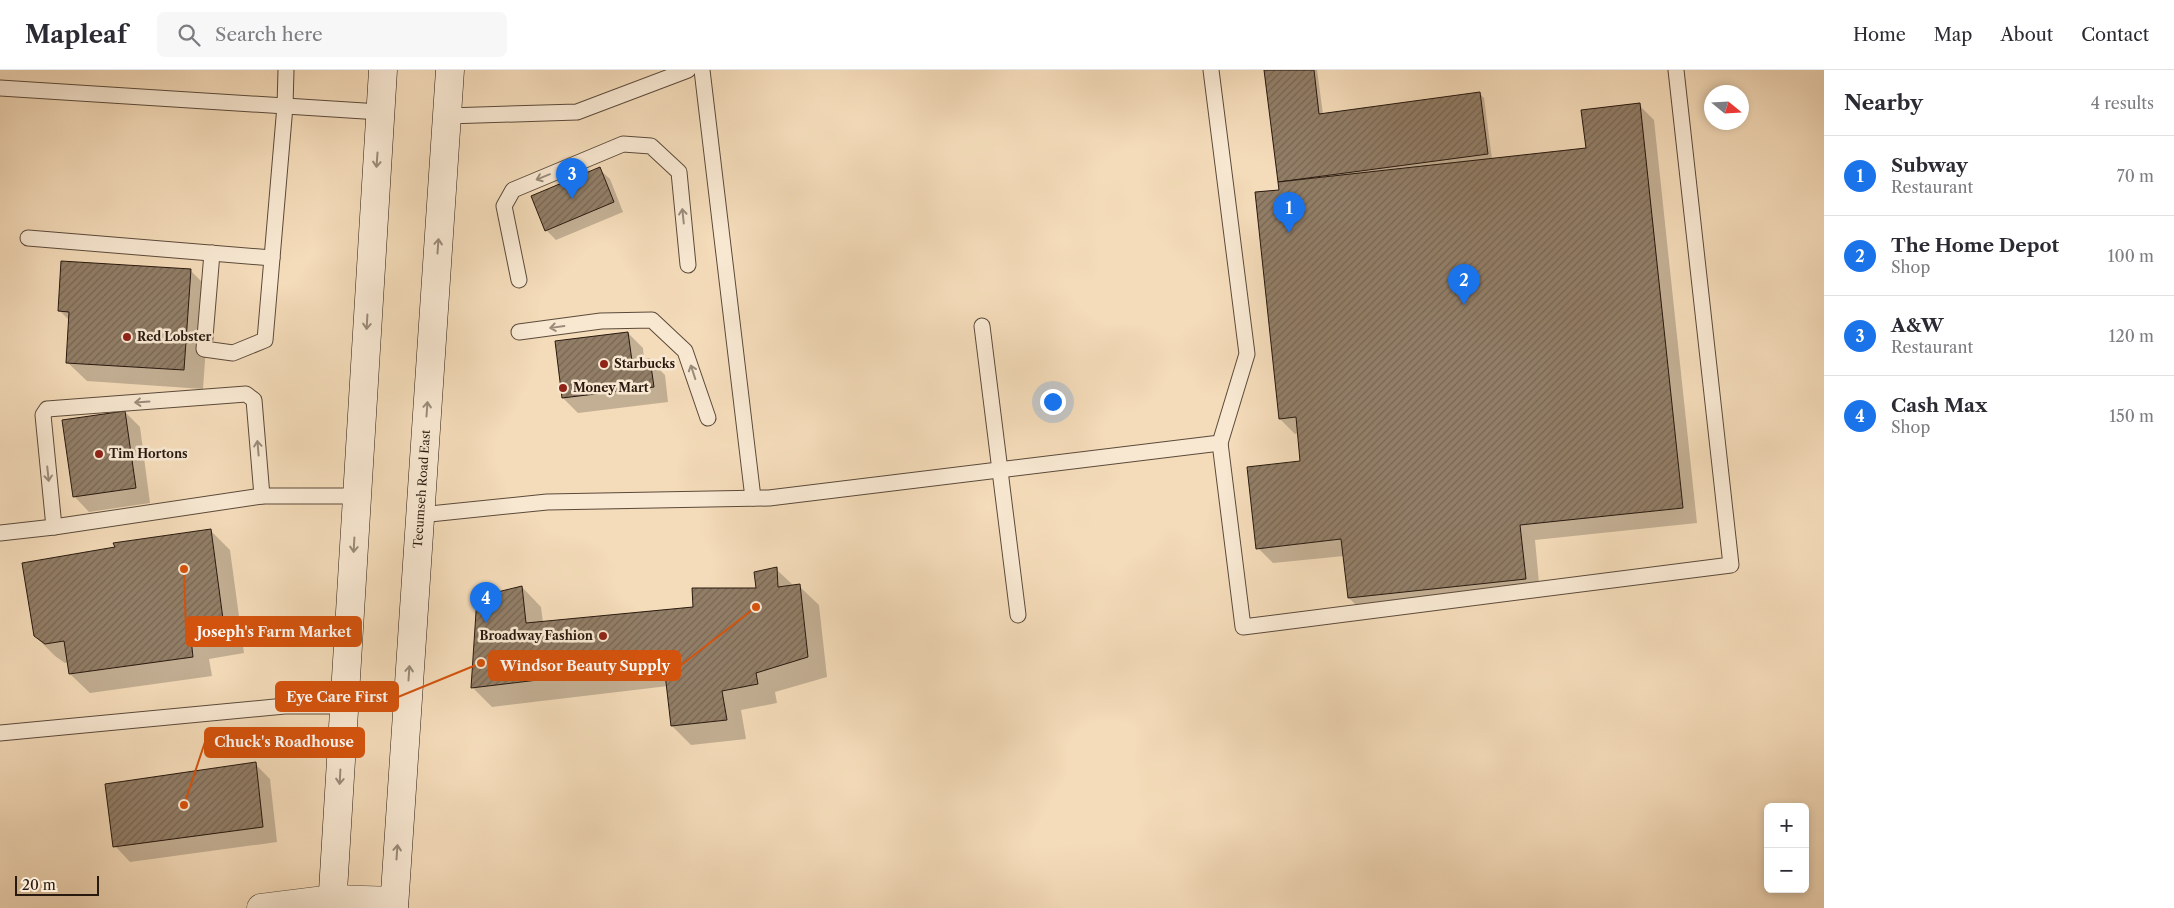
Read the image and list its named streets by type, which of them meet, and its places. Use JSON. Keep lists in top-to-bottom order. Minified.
{"streets":{"main road":["Tecumseh Road East"]},"places":["Red Lobster","Starbucks","Money Mart","Tim Hortons","Joseph's Farm Market","Windsor Beauty Supply","Broadway Fashion","Eye Care First","Chuck's Roadhouse"],"scale_bar":"20 m","north":"right","page":{"header":"Mapleaf","search":"Search here","nav":["Home","Map","About","Contact"],"heading":["Nearby","4 results"],"list":[{"mark":"1","name":"Subway","note":"Restaurant","value":"70 m"},{"mark":"2","name":"The Home Depot","note":"Shop","value":"100 m"},{"mark":"3","name":"A&W","note":"Restaurant","value":"120 m"},{"mark":"4","name":"Cash Max","note":"Shop","value":"150 m"}],"pins":["3","1","2","4"],"map_buttons":["+","−"],"scale":"20 m"}}
